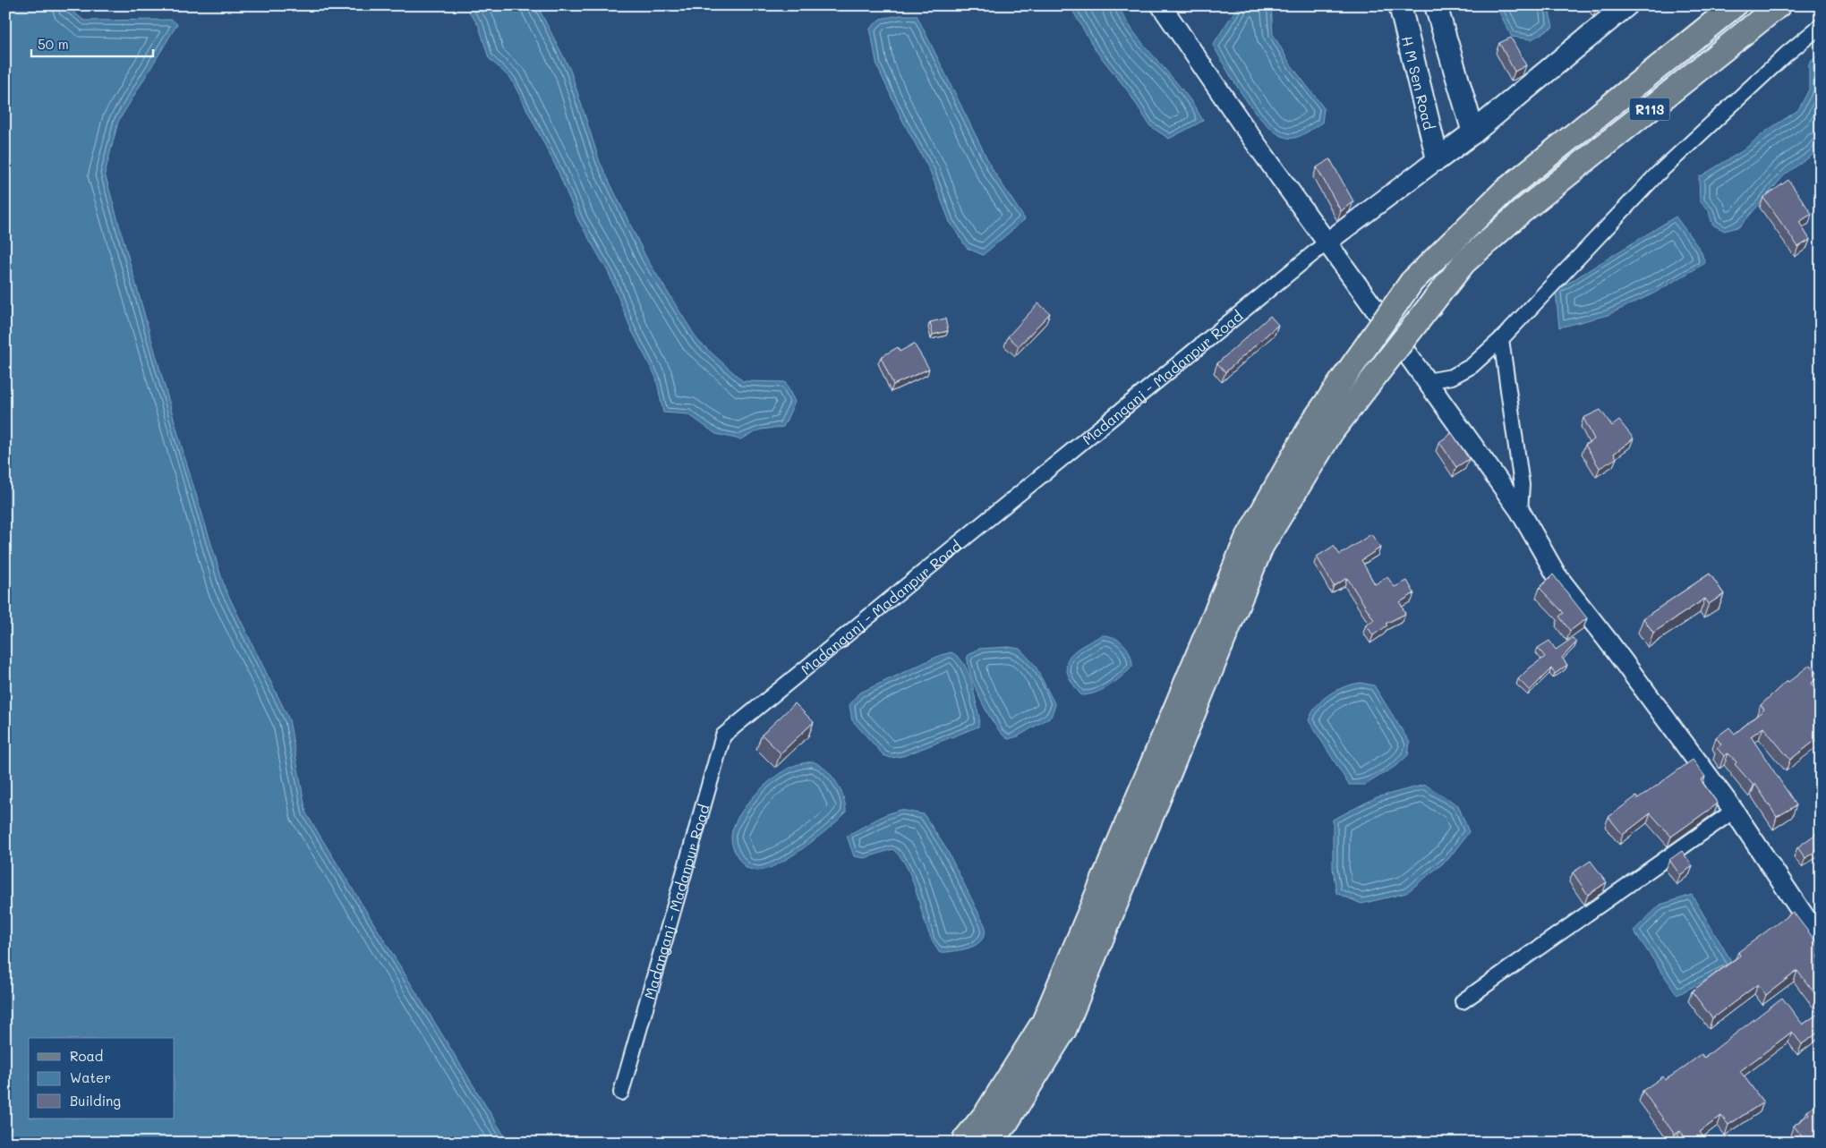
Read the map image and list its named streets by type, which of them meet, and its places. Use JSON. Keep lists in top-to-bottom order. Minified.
{"streets":{"main road":["H M Sen Road","R113"],"street":["Madanganj - Madanpur Road"]},"legend":["Road","Water","Building"],"scale_bar":"50 m"}
